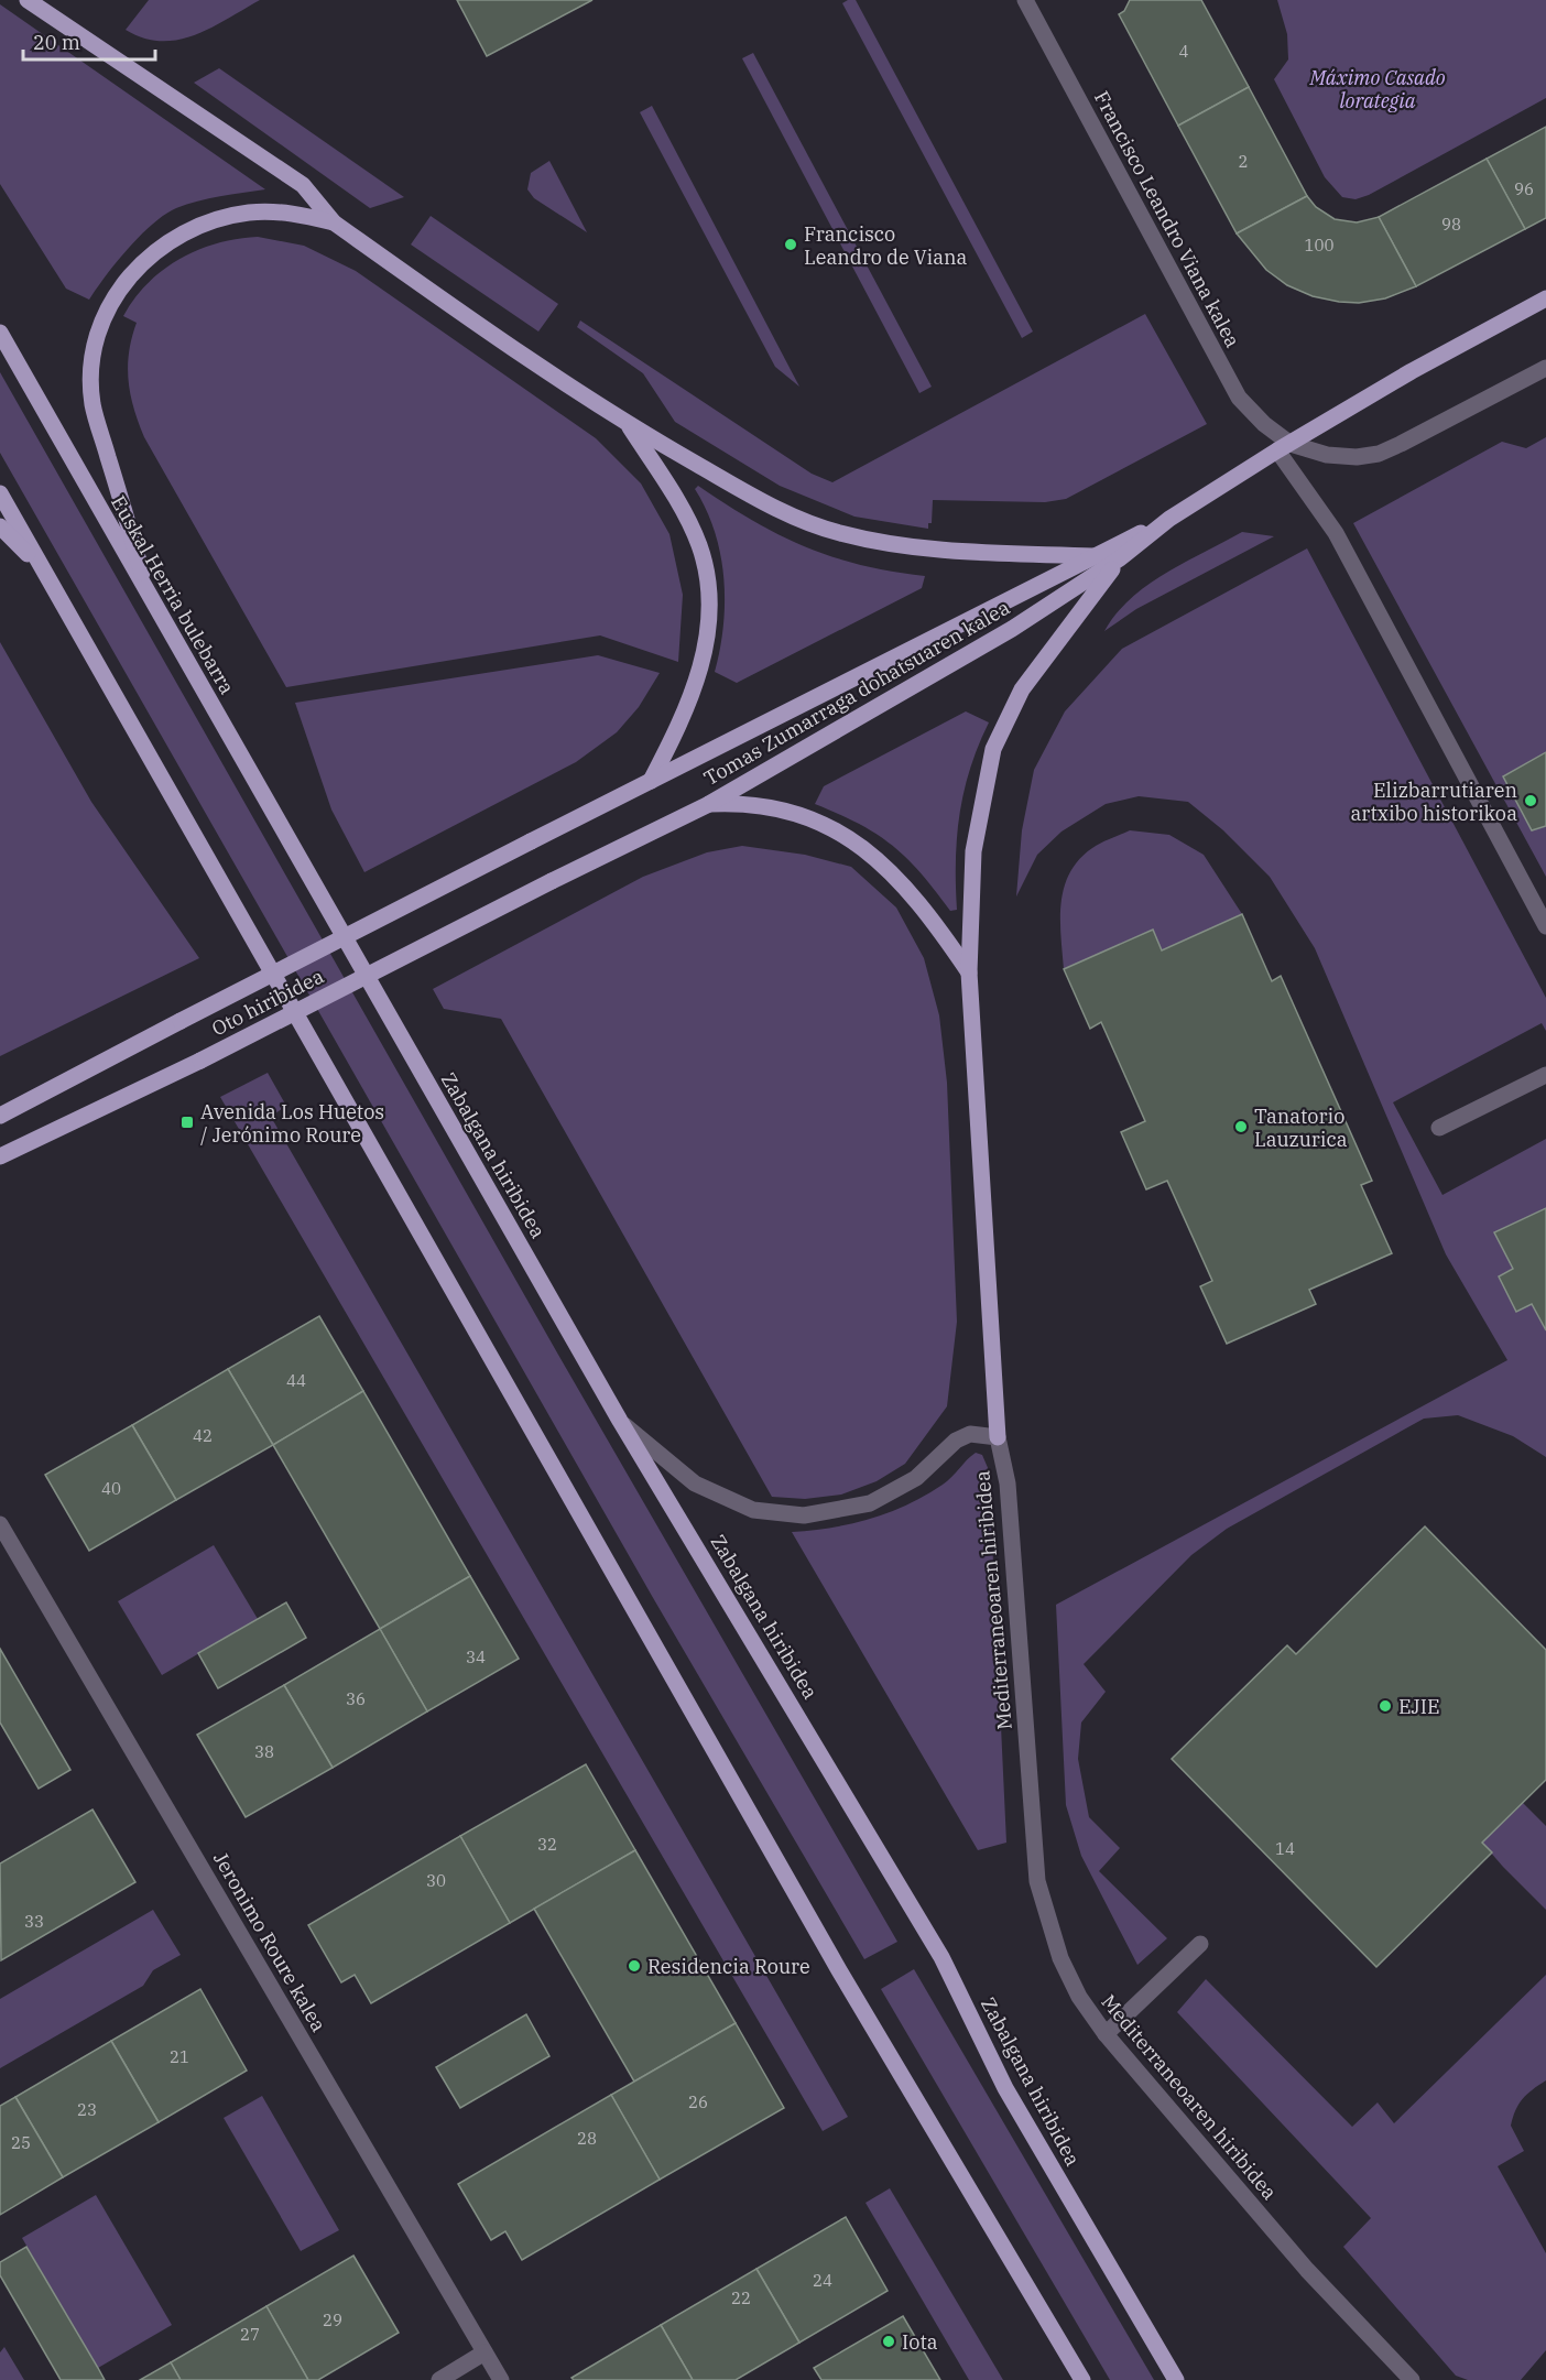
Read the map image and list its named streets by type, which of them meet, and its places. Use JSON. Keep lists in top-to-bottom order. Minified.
{"streets":{"main road":["Euskal Herria bulebarra","Tomas Zumarraga dohatsuaren kalea","Oto hiribidea","Zabalgana hiribidea"],"street":["Francisco Leandro Viana kalea","Mediterraneoaren hiribidea","Jeronimo Roure kalea"]},"crossings":[["Francisco Leandro Viana kalea","Tomas Zumarraga dohatsuaren kalea"],["Euskal Herria bulebarra","Zabalgana hiribidea"],["Tomas Zumarraga dohatsuaren kalea","Oto hiribidea"]],"parks":["Máximo Casado lorategia"],"places":{"other":["Francisco Leandro de Viana","Elizbarrutiaren artxibo historikoa","Tanatorio Lauzurica","EJIE","Residencia Roure","Iota"],"transit":["Avenida Los Huetos / Jerónimo Roure"]},"house_numbers":["4","2","96","98","100","44","42","40","34","36","38","32","14","30","33","21","26","23","28","25","24","22","29","27"],"scale_bar":"20 m"}
